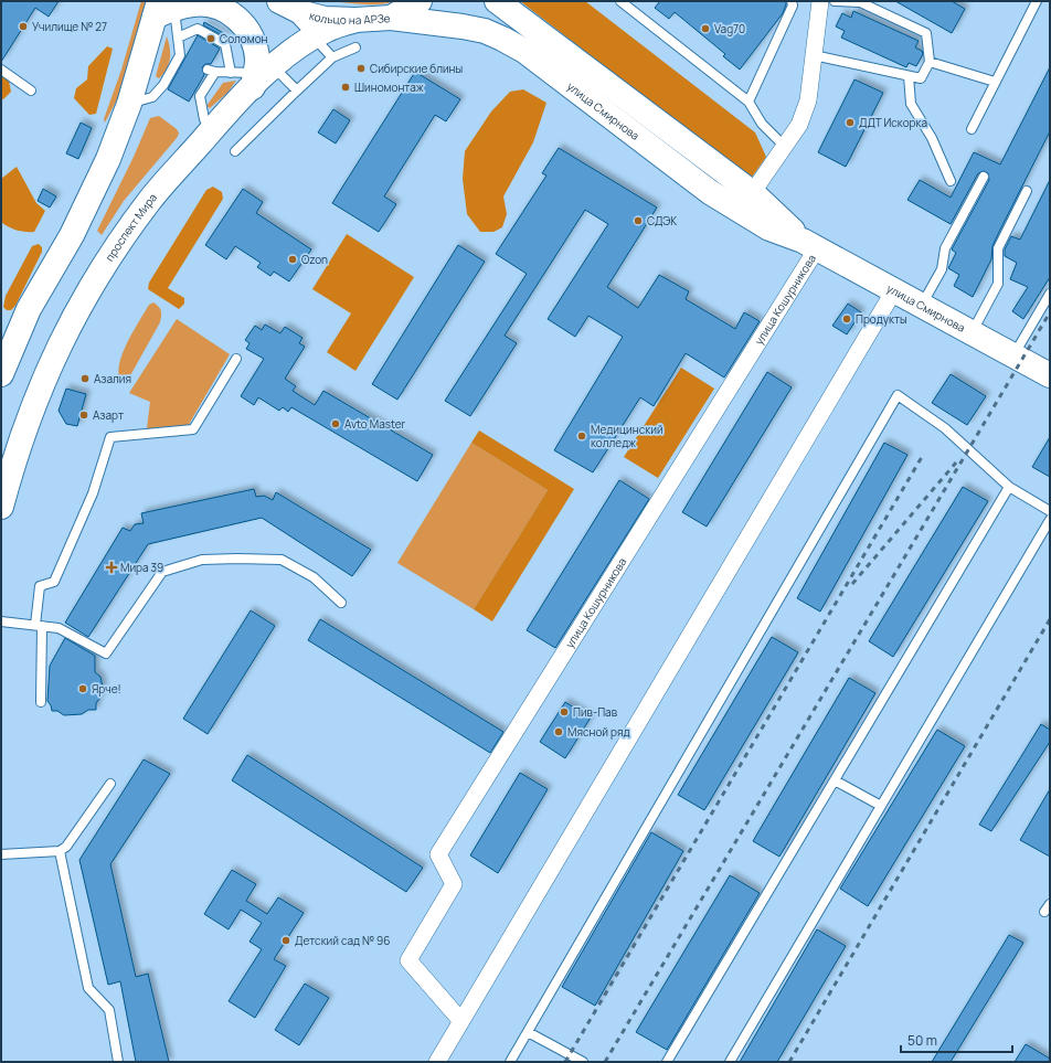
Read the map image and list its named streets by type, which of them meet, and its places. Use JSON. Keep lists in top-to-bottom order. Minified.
{"streets":{"main road":["кольцо на АРЗе","улица Смирнова","проспект Мира"],"street":["улица Кошурникова"]},"crossings":[["кольцо на АРЗе","улица Смирнова"],["кольцо на АРЗе","проспект Мира"],["улица Смирнова","улица Кошурникова"]],"places":{"other":["Училище № 27","Vag70","Соломон","Сибирские блины","Шиномонтаж","ДДТ Искорка","СДЭК","Ozon","Продукты","Азалия","Азарт","Avto Master","Медицинский колледж","Ярче!","Пив-Пав","Мясной ряд","Детский сад № 96"],"health":["Мира 39"]},"scale_bar":"50 m"}
